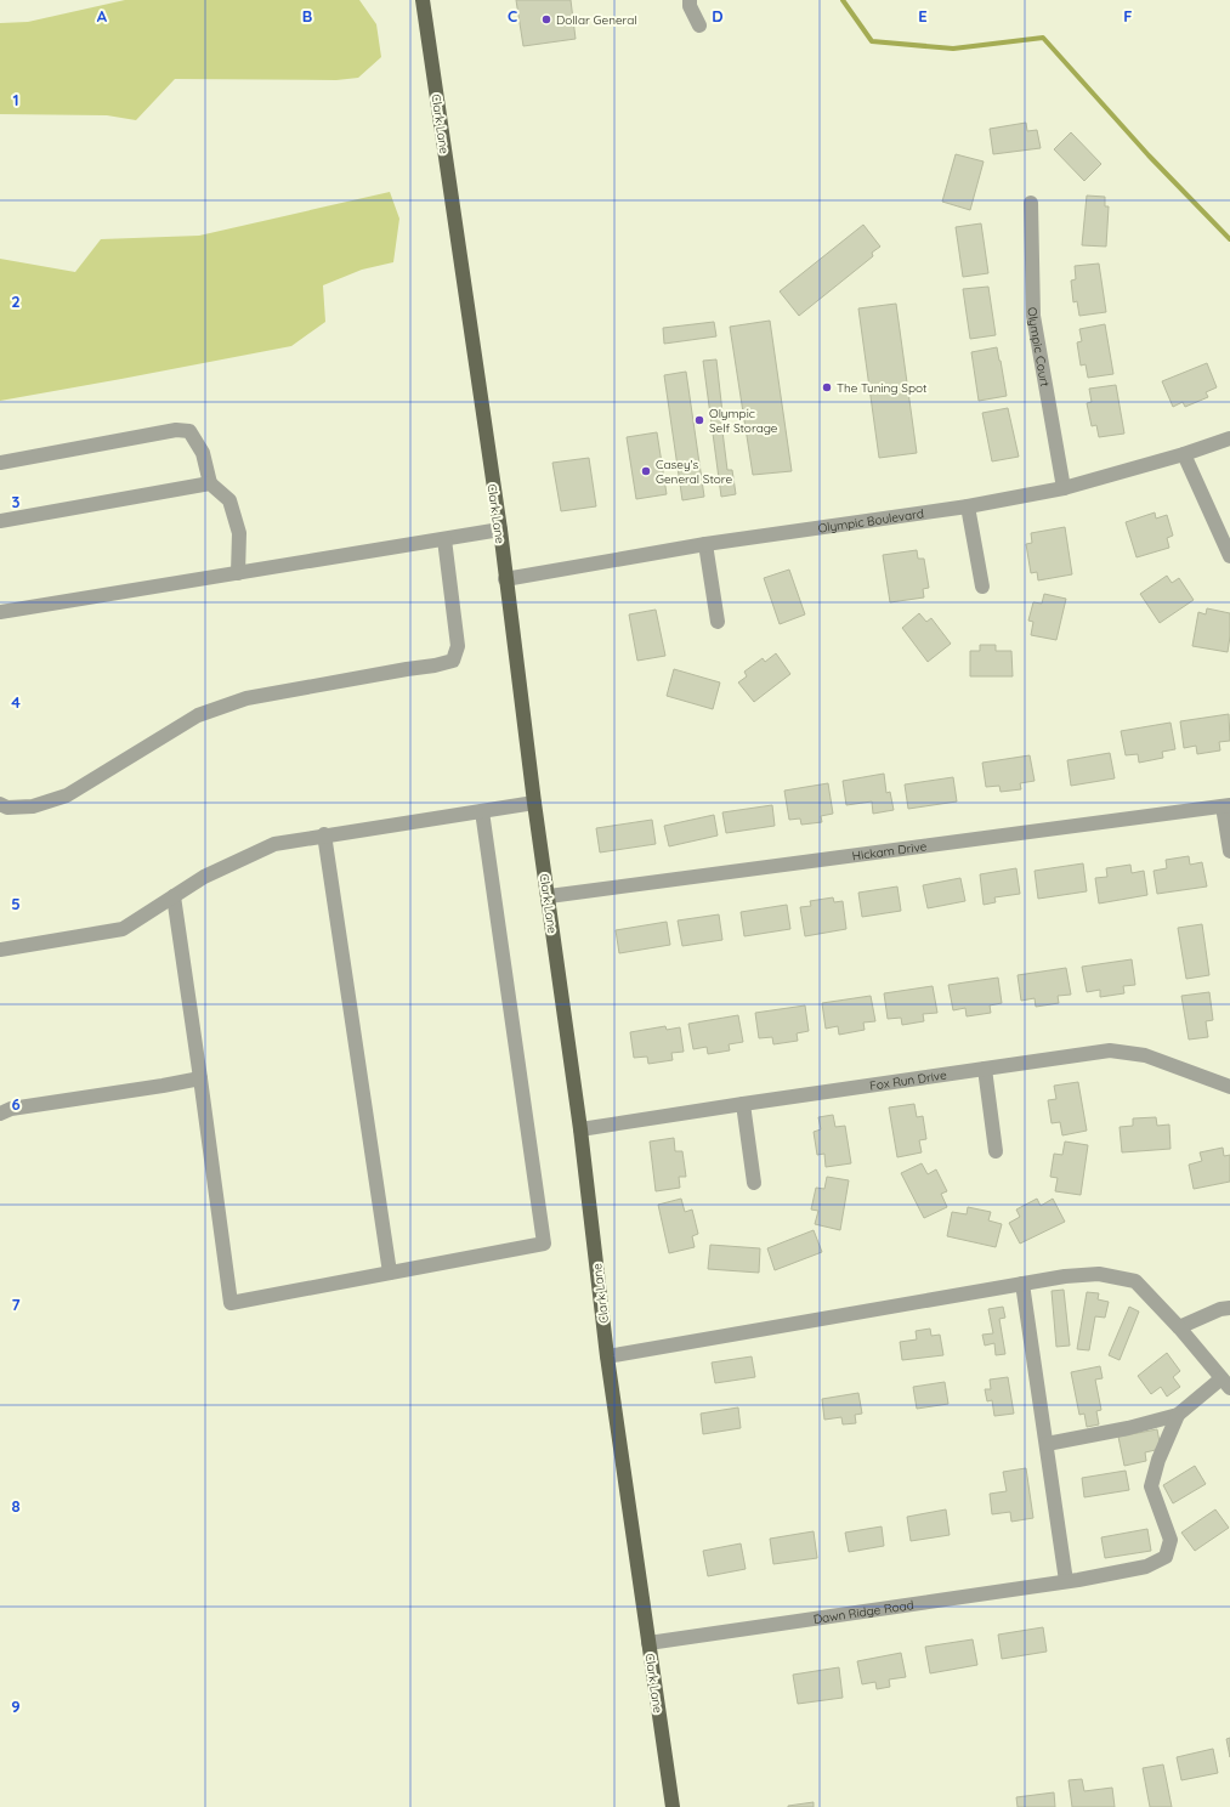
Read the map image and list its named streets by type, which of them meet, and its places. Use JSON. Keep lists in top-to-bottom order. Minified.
{"streets":{"main road":["Clark Lane"],"street":["Olympic Court","Olympic Boulevard","Hickam Drive","Fox Run Drive","Dawn Ridge Road"]},"crossings":[["Clark Lane","Olympic Boulevard"],["Clark Lane","Hickam Drive"],["Clark Lane","Fox Run Drive"],["Clark Lane","Dawn Ridge Road"],["Olympic Court","Olympic Boulevard"]],"places":["Dollar General","The Tuning Spot","Olympic Self Storage","Casey's General Store"],"grid":{"columns":["A","B","C","D","E","F"],"rows":["1","2","3","4","5","6","7","8","9"]}}
